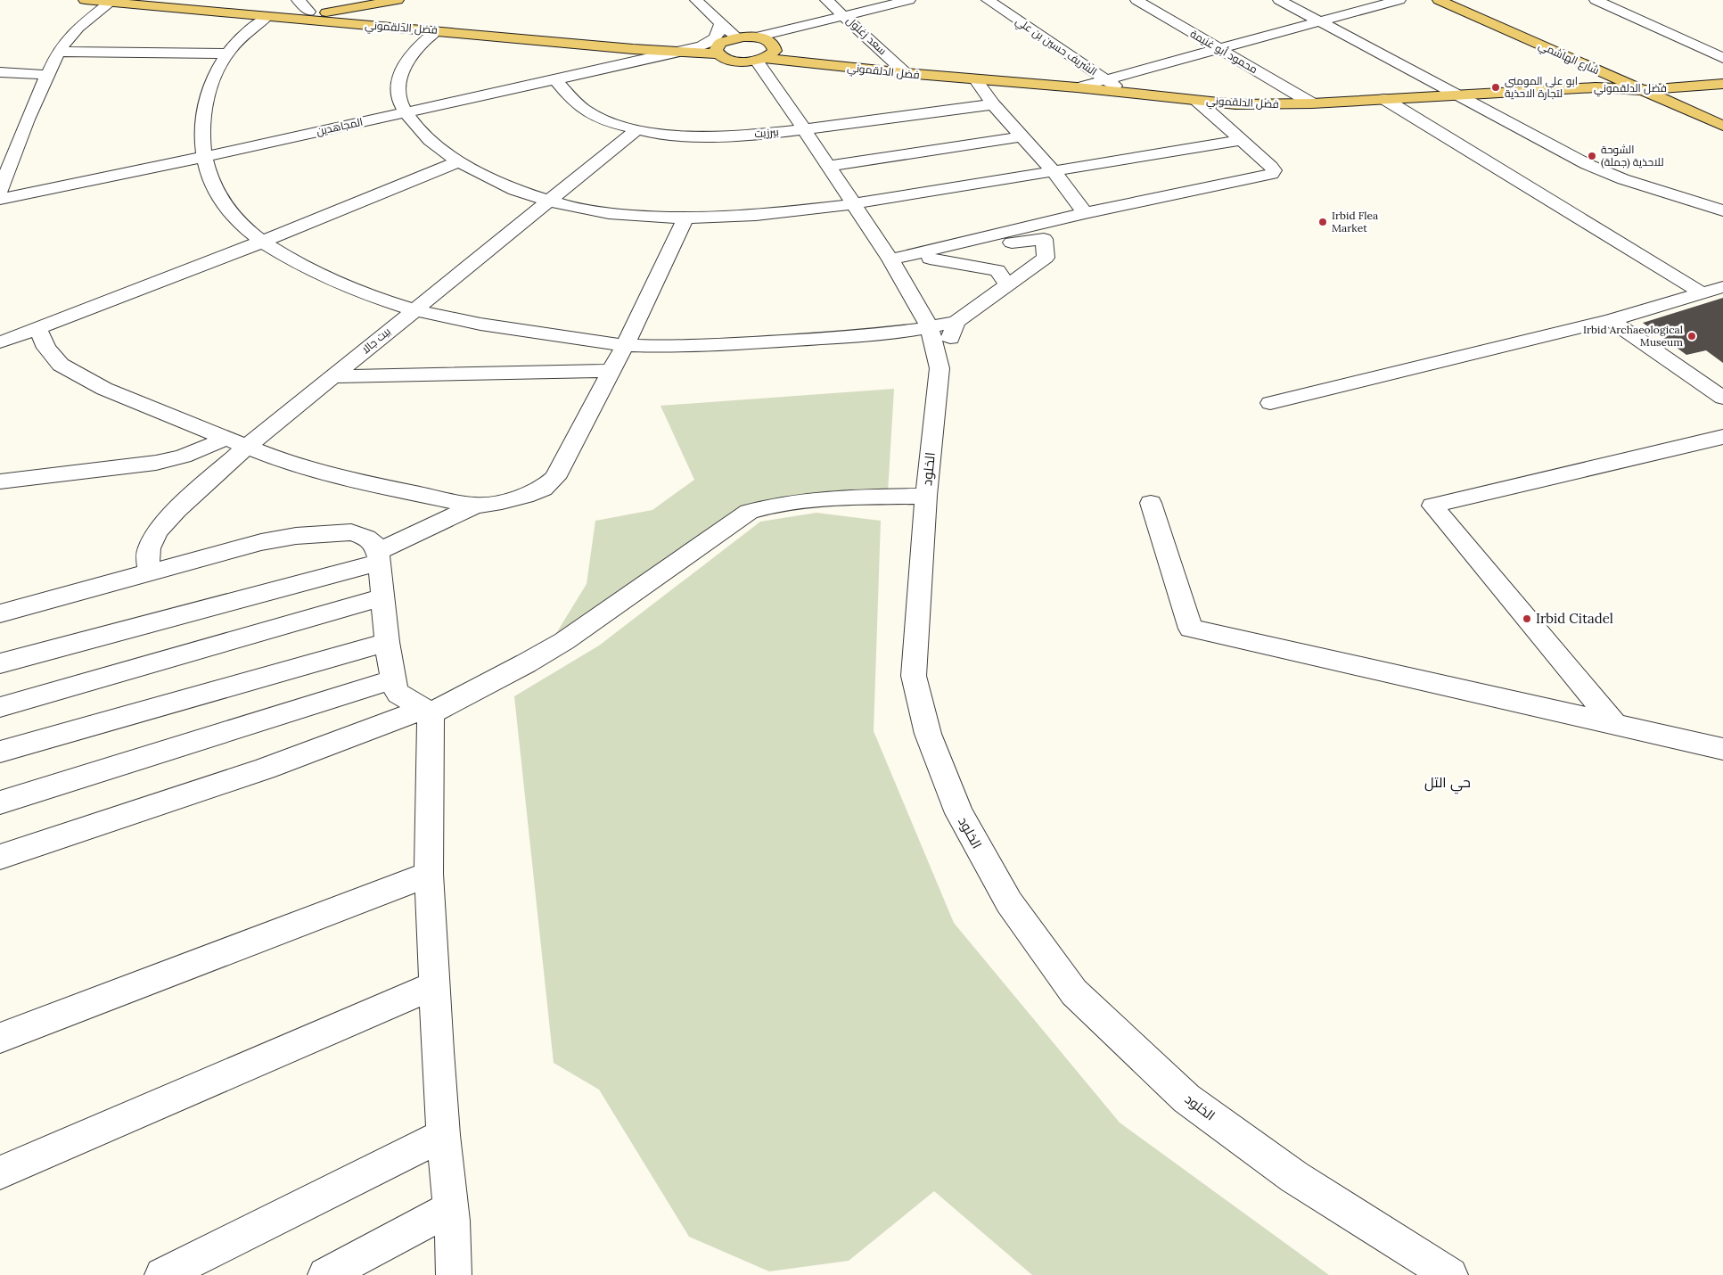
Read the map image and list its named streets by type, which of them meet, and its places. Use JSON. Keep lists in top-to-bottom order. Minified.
{"streets":{"main road":["فضل الدلقموني","شارع الهاشمي"],"street":["سعد زغلول","الشريف حسين بن علي","محمود أبو غنيمة","المجاهدين","بيرزيت","بيت جالا","الخلود"]},"crossings":[["فضل الدلقموني","سعد زغلول"],["فضل الدلقموني","الشريف حسين بن علي"],["فضل الدلقموني","محمود أبو غنيمة"],["فضل الدلقموني","شارع الهاشمي"],["فضل الدلقموني","المجاهدين"],["فضل الدلقموني","الخلود"],["المجاهدين","بيرزيت"],["بيرزيت","بيت جالا"],["بيرزيت","الخلود"]],"districts":["حي التل"],"places":["ابو علي المومني لتجارة الاحذية","الشوحة للاحذية (جملة)","Irbid Flea Market","Irbid Archaeological Museum","Irbid Citadel"]}
